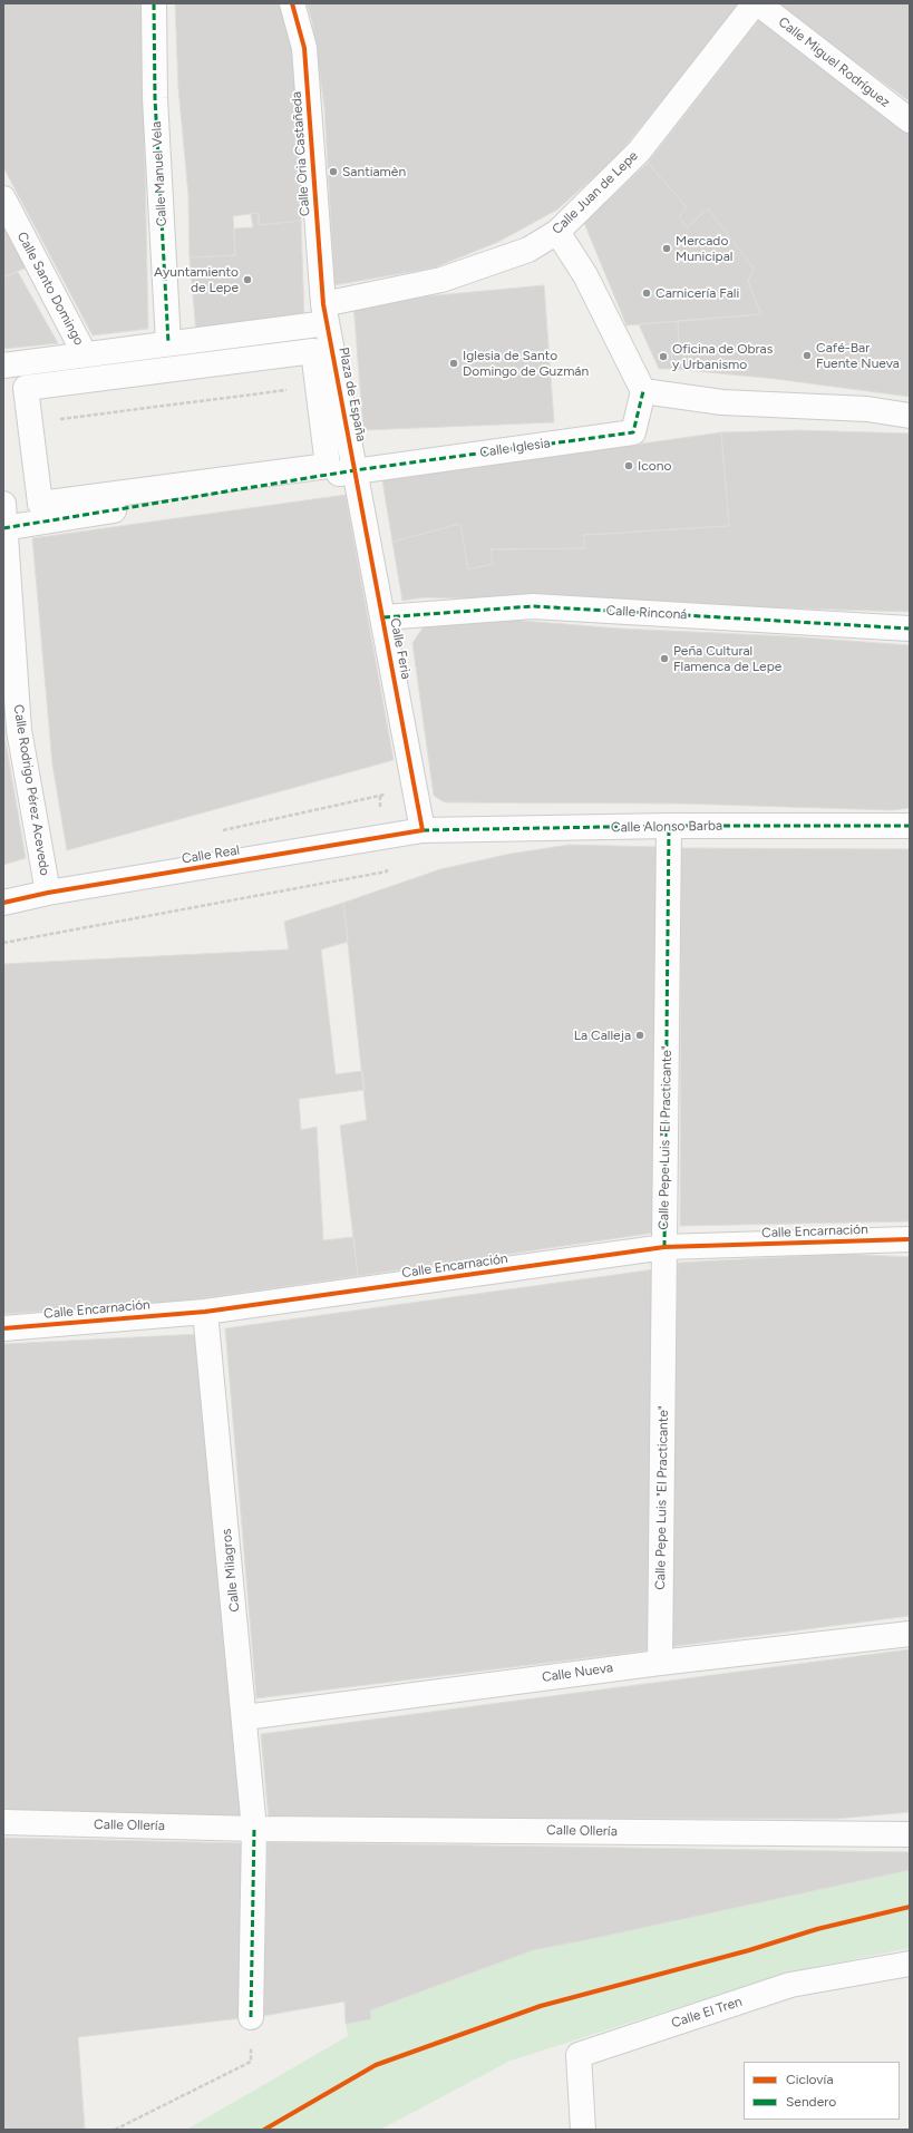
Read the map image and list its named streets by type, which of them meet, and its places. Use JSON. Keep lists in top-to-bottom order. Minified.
{"streets":{"street":["Calle Miguel Rodríguez","Calle Oria Castañeda","Calle Manuel Vela","Calle Juan de Lepe","Calle Santo Domingo","Plaza de España","Calle Iglesia","Calle Rinconá","Calle Feria","Calle Rodrigo Pérez Acevedo","Calle Alonso Barba","Calle Real","Calle Pepe Luis \"El Practicante\"","Calle Encarnación","Calle Milagros","Calle Nueva","Calle Ollería","Calle El Tren"]},"crossings":[["Calle Miguel Rodríguez","Calle Juan de Lepe"],["Calle Oria Castañeda","Calle Juan de Lepe"],["Calle Oria Castañeda","Plaza de España"],["Calle Juan de Lepe","Plaza de España"],["Plaza de España","Calle Iglesia"],["Plaza de España","Calle Feria"],["Calle Iglesia","Calle Feria"],["Calle Rinconá","Calle Feria"],["Calle Feria","Calle Alonso Barba"],["Calle Feria","Calle Real"],["Calle Rodrigo Pérez Acevedo","Calle Real"],["Calle Alonso Barba","Calle Real"],["Calle Alonso Barba","Calle Pepe Luis \"El Practicante\""],["Calle Pepe Luis \"El Practicante\"","Calle Encarnación"],["Calle Pepe Luis \"El Practicante\"","Calle Nueva"],["Calle Encarnación","Calle Milagros"],["Calle Milagros","Calle Nueva"],["Calle Milagros","Calle Ollería"]],"places":["Santiamèn","Mercado Municipal","Ayuntamiento de Lepe","Carnicería Fali","Café-Bar Fuente Nueva","Oficina de Obras y Urbanismo","Iglesia de Santo Domingo de Guzmán","Icono","Peña Cultural Flamenca de Lepe","La Calleja"],"legend":["Ciclovía","Sendero"]}
